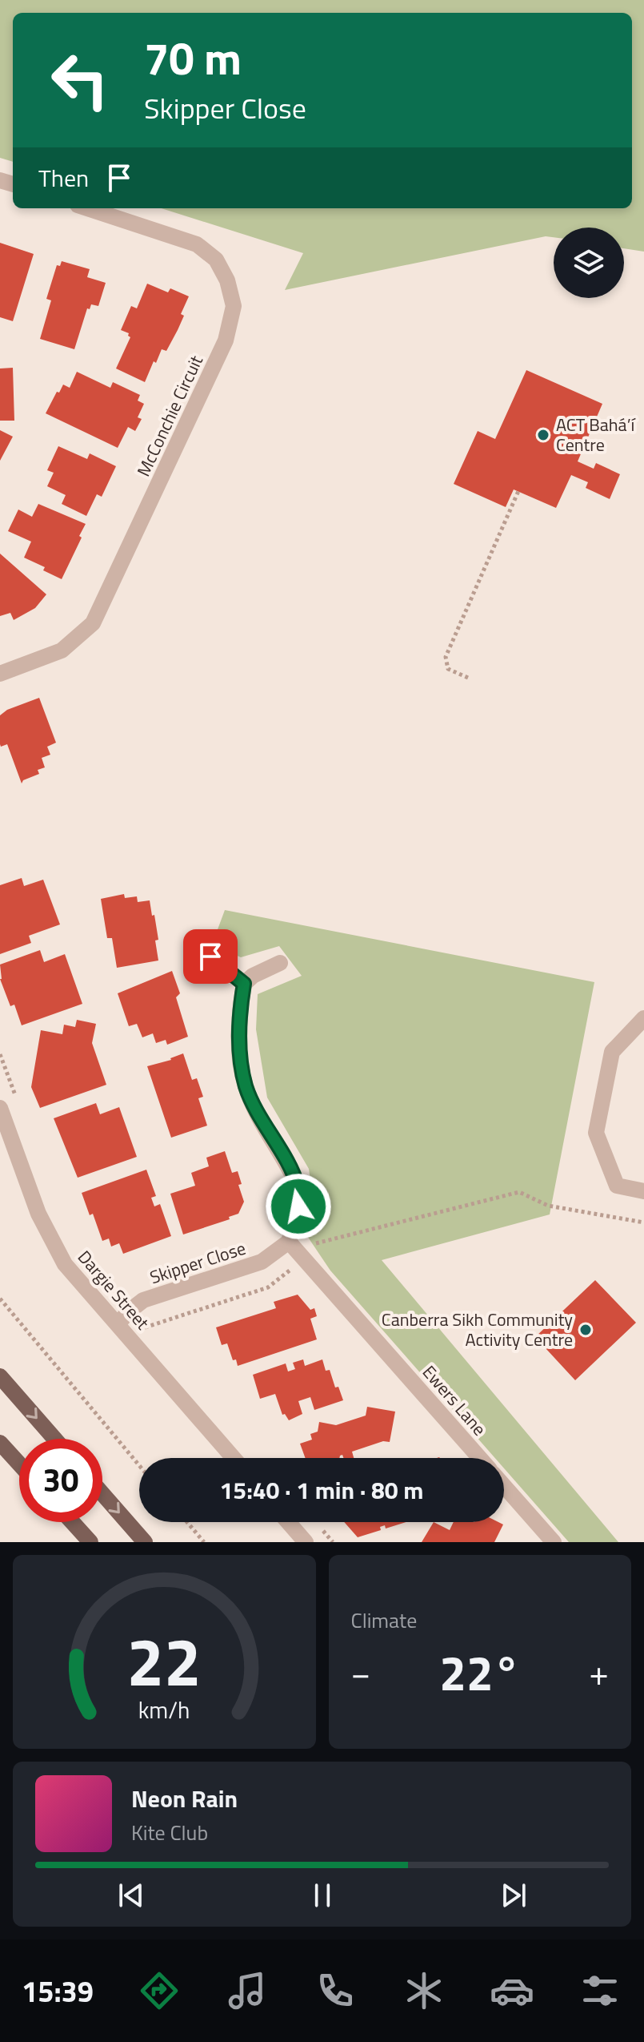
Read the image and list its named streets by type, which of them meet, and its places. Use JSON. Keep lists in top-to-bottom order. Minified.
{"streets":{"street":["McConchie Circuit","Skipper Close","Dargie Street","Ewers Lane"]},"crossings":[["Skipper Close","Dargie Street"],["Skipper Close","Ewers Lane"]],"places":["ACT Bahá’í Centre","Canberra Sikh Community Activity Centre"],"page":{"turn":["70 m","Skipper Close"],"then":"Then","limit":"30","trip":"15:40 · 1 min · 80 m","tile":"Climate","heat":["−","22°","+"],"song":["Neon Rain","Kite Club"],"tabs":"15:39","gauge":["22","km/h"]}}
